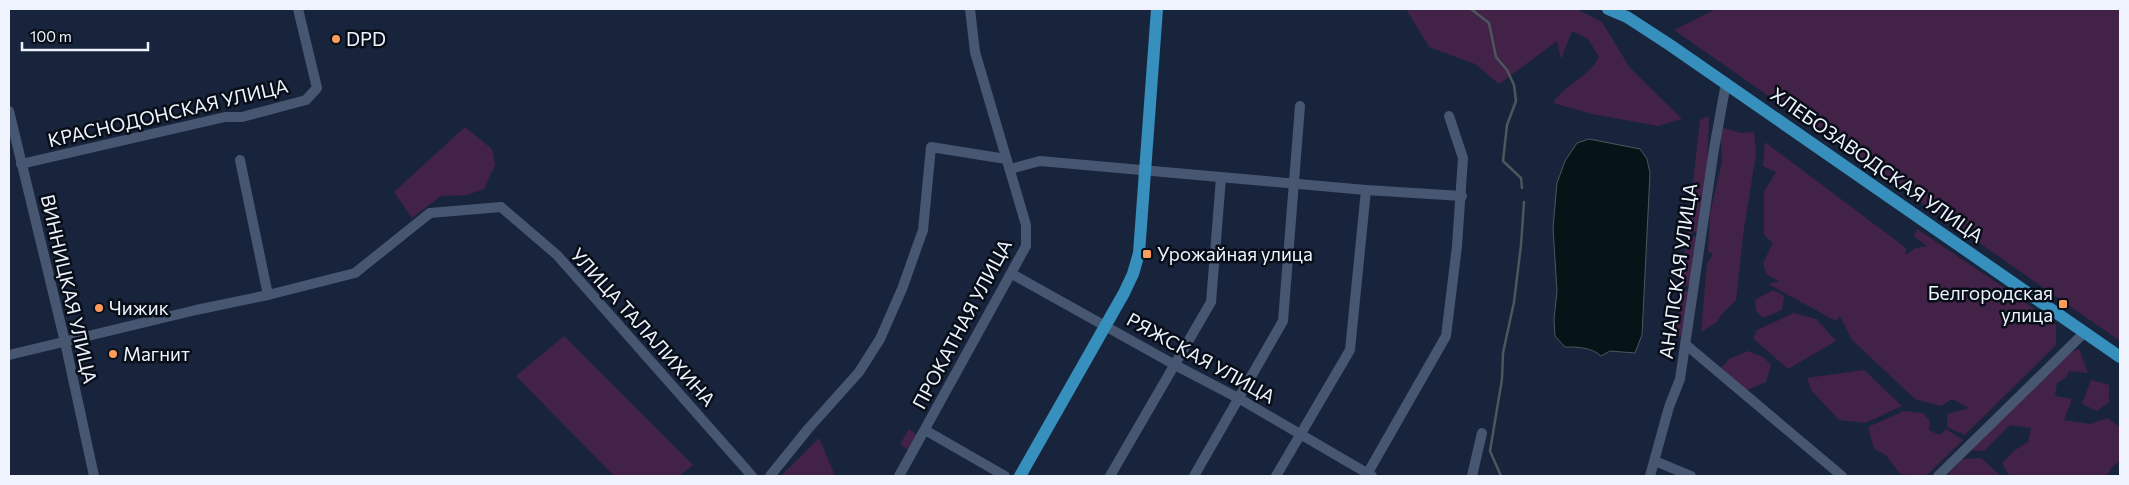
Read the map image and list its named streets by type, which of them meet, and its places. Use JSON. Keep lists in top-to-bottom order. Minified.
{"streets":{"main road":["ХЛЕБОЗАВОДСКАЯ УЛИЦА"],"street":["КРАСНОДОНСКАЯ УЛИЦА","АНАПСКАЯ УЛИЦА","ВИННИЦКАЯ УЛИЦА","ПРОКАТНАЯ УЛИЦА","УЛИЦА ТАЛАЛИХИНА","РЯЖСКАЯ УЛИЦА"]},"crossings":[["КРАСНОДОНСКАЯ УЛИЦА","ВИННИЦКАЯ УЛИЦА"],["ХЛЕБОЗАВОДСКАЯ УЛИЦА","АНАПСКАЯ УЛИЦА"],["ПРОКАТНАЯ УЛИЦА","РЯЖСКАЯ УЛИЦА"]],"places":{"other":["DPD","Чижик","Магнит"],"transit":["Урожайная улица","Белгородская улица"]},"scale_bar":"100 m"}
